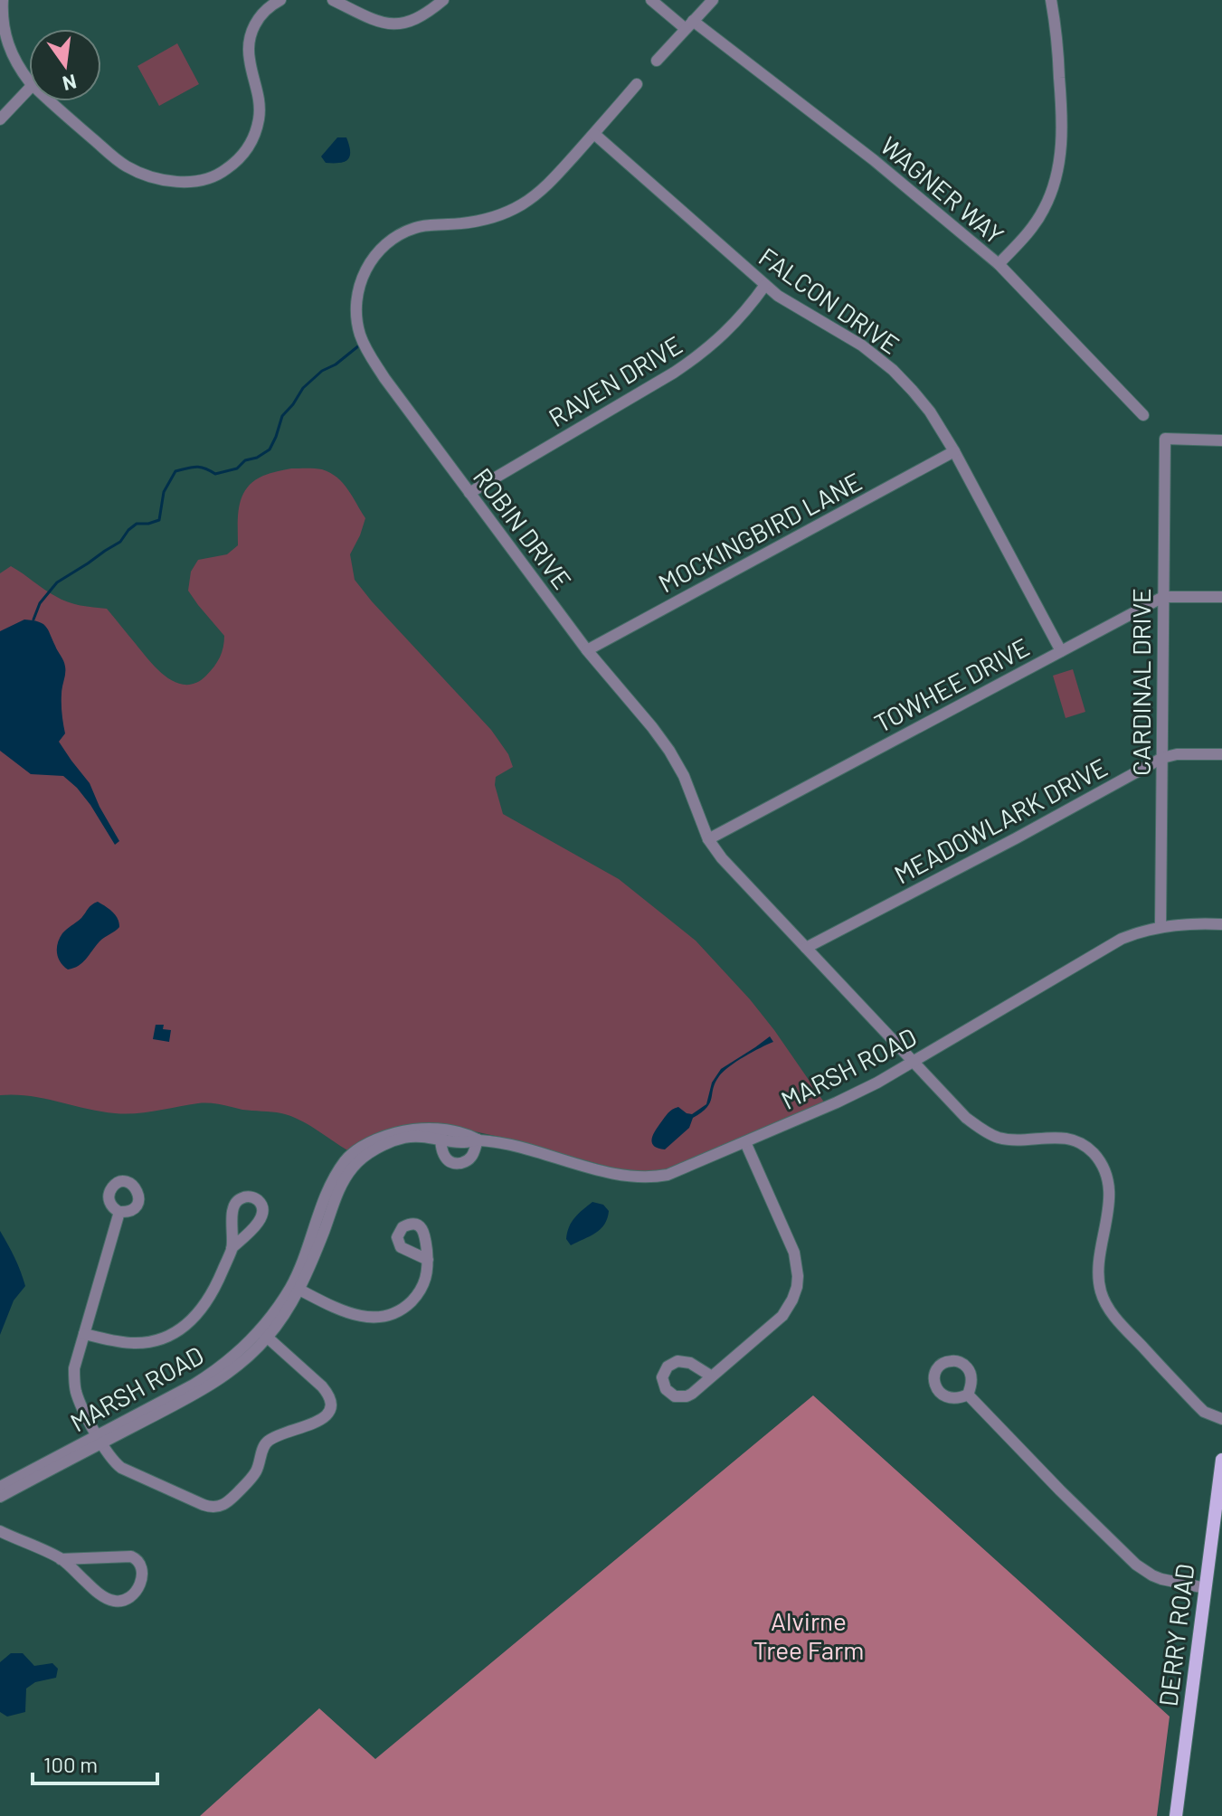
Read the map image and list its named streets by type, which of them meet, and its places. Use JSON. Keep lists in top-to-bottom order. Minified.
{"streets":{"main road":["DERRY ROAD"],"street":["WAGNER WAY","FALCON DRIVE","RAVEN DRIVE","ROBIN DRIVE","MOCKINGBIRD LANE","CARDINAL DRIVE","TOWHEE DRIVE","MEADOWLARK DRIVE","MARSH ROAD"]},"crossings":[["FALCON DRIVE","RAVEN DRIVE"],["FALCON DRIVE","ROBIN DRIVE"],["FALCON DRIVE","MOCKINGBIRD LANE"],["FALCON DRIVE","TOWHEE DRIVE"],["RAVEN DRIVE","ROBIN DRIVE"],["ROBIN DRIVE","MOCKINGBIRD LANE"],["ROBIN DRIVE","TOWHEE DRIVE"],["ROBIN DRIVE","MEADOWLARK DRIVE"],["ROBIN DRIVE","MARSH ROAD"],["CARDINAL DRIVE","TOWHEE DRIVE"],["CARDINAL DRIVE","MEADOWLARK DRIVE"],["CARDINAL DRIVE","MARSH ROAD"]],"parks":["Alvirne Tree Farm"],"scale_bar":"100 m","north":"bottom"}
